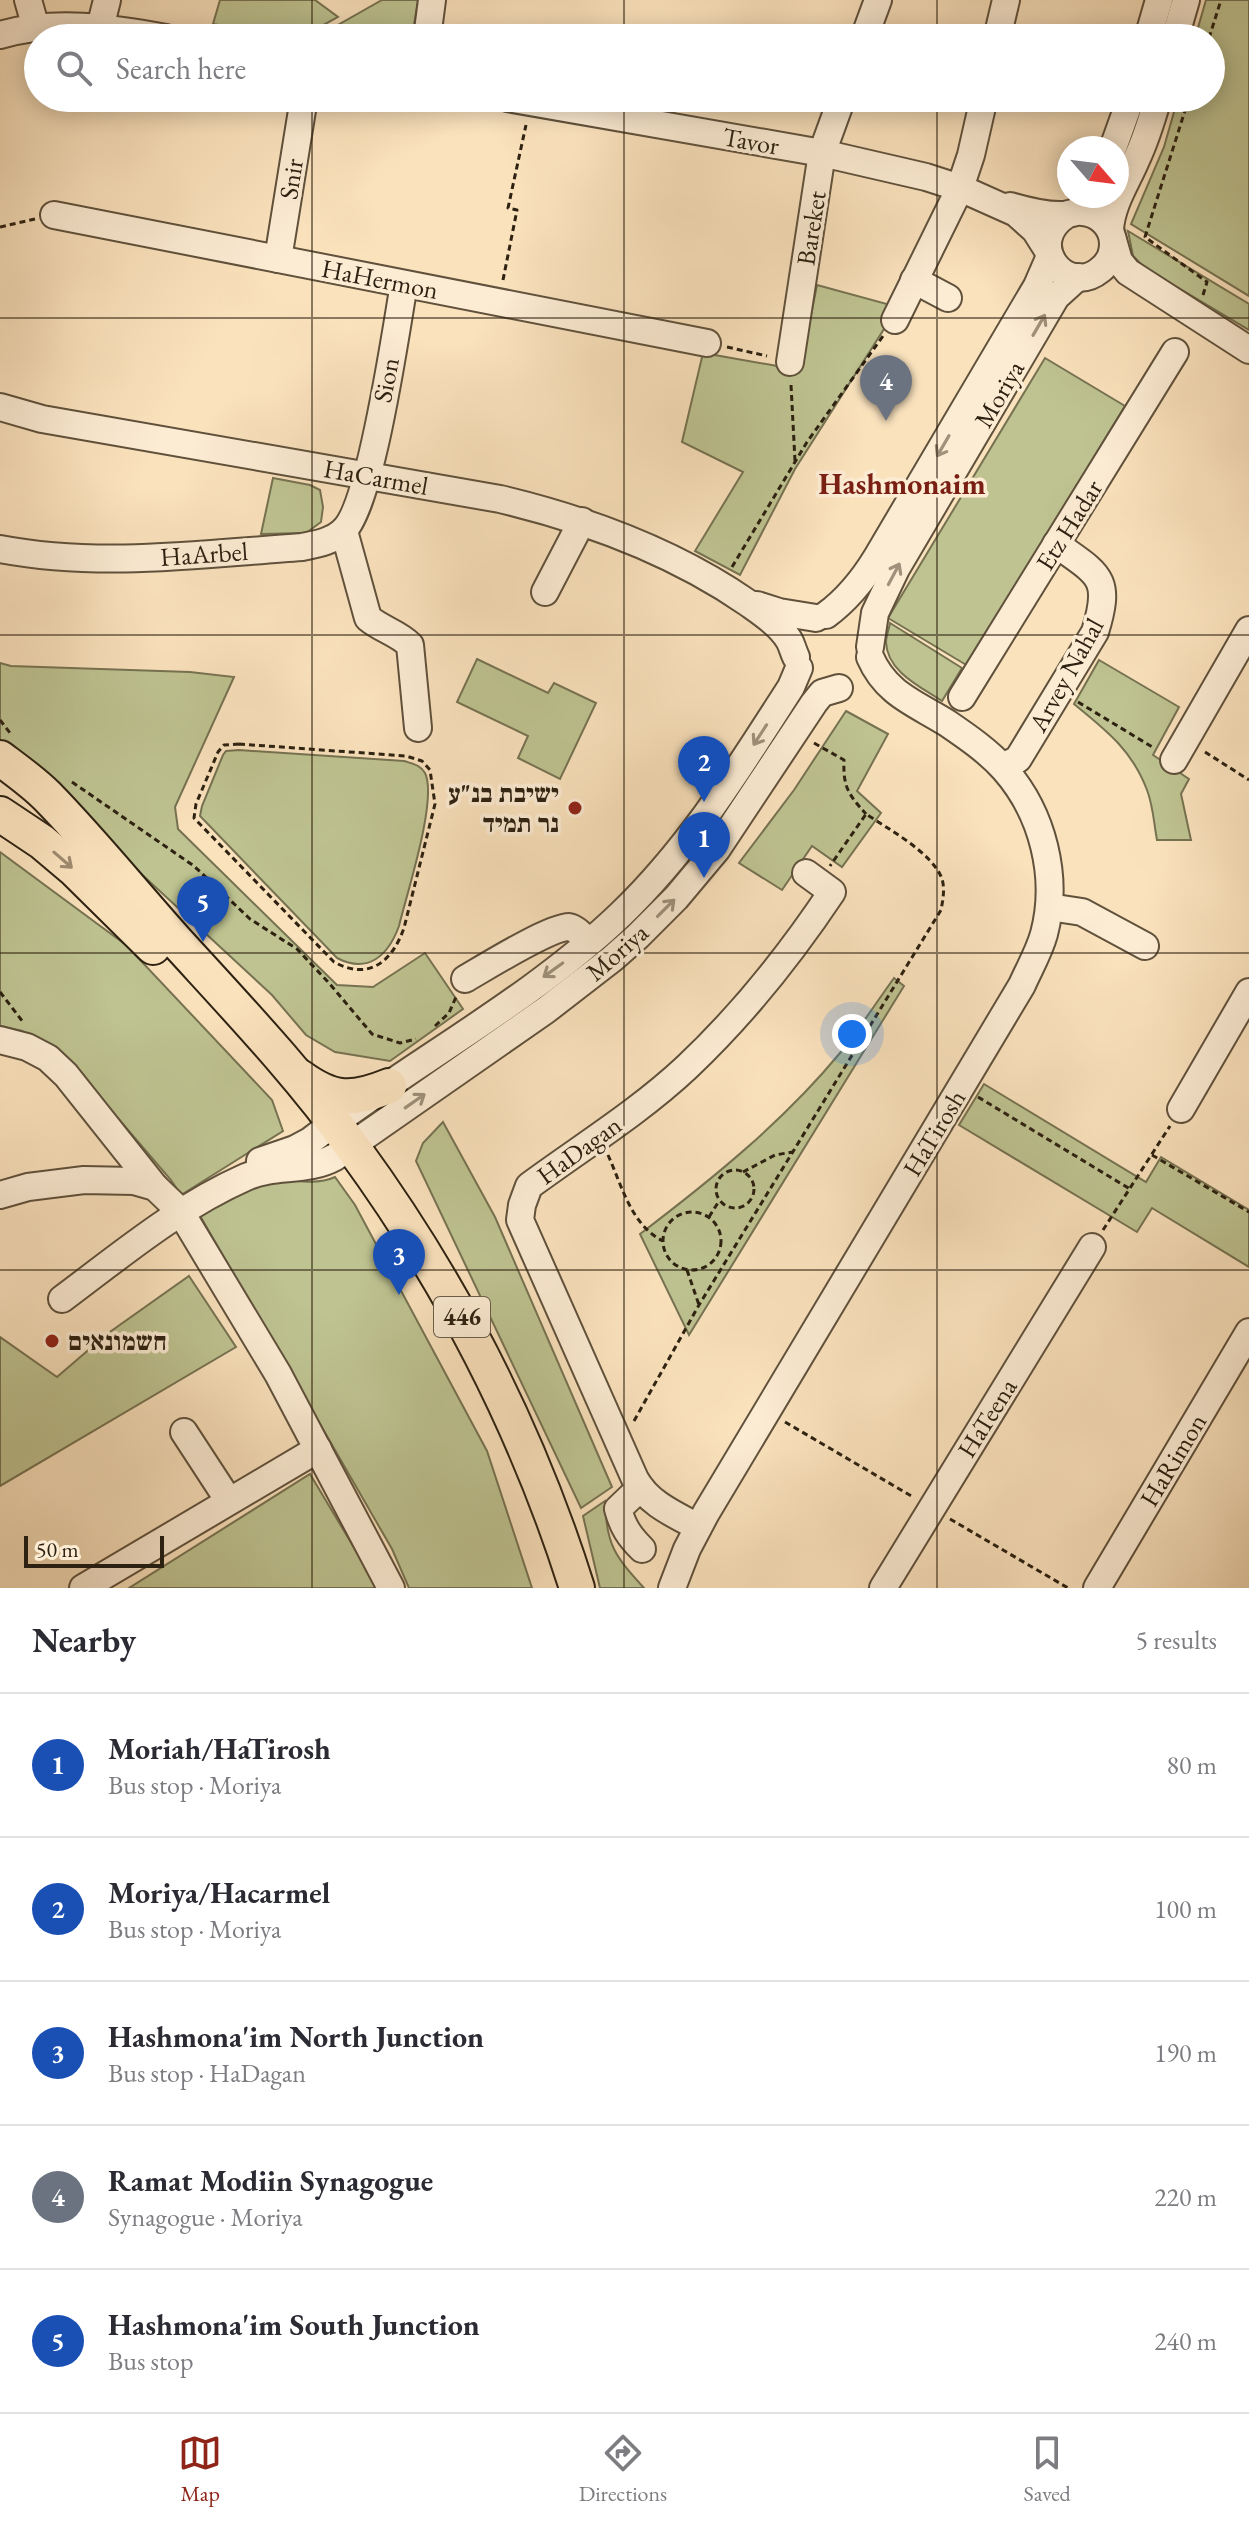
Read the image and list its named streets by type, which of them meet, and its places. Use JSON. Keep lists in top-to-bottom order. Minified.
{"streets":{"main road":["446"],"street":["Tavor","Snir","Bareket","HaHermon","Sion","Moriya","HaCarmel","Etz Hadar","HaArbel","Arvey Nahal","HaTirosh","HaDagan","HaTeena","HaRimon"]},"crossings":[["Tavor","Bareket"],["Tavor","Moriya"],["Snir","HaHermon"],["HaHermon","Sion"],["Sion","HaCarmel"],["Moriya","HaCarmel"],["Moriya","HaTirosh"],["Moriya","446"],["HaCarmel","HaTirosh"],["Etz Hadar","Arvey Nahal"],["Arvey Nahal","HaTirosh"],["HaTirosh","HaDagan"]],"districts":["Hashmonaim"],"places":["ישיבת בנ\"ע נר תמיד","חשמונאים"],"scale_bar":"50 m","north":"bottom right","page":{"search":"Search here","pins":["4","2","1","5","3"],"scale":"50 m","heading":["Nearby","5 results"],"list":[{"mark":"1","name":"Moriah/HaTirosh","note":"Bus stop · Moriya","value":"80 m"},{"mark":"2","name":"Moriya/Hacarmel","note":"Bus stop · Moriya","value":"100 m"},{"mark":"3","name":"Hashmona'im North Junction","note":"Bus stop · HaDagan","value":"190 m"},{"mark":"4","name":"Ramat Modiin Synagogue","note":"Synagogue · Moriya","value":"220 m"},{"mark":"5","name":"Hashmona'im South Junction","note":"Bus stop","value":"240 m"}],"nav":["Map","Directions","Saved"]}}
